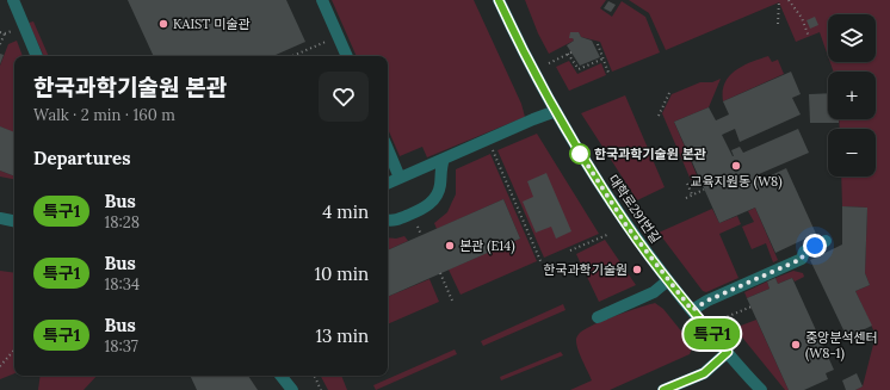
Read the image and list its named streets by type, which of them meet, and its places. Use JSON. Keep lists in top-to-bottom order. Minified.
{"streets":{"street":["대학로291번길"]},"places":["KAIST 미술관","한국과학기술원 본관","교육지원동 (W8)","본관 (E14)","한국과학기술원","중앙분석센터 (W8-1)"],"lines":["bus line 특구1"],"page":{"on_map":"특구1","map_buttons":["+","−"],"heading":[["한국과학기술원 본관","Walk · 2 min · 160 m"],"Departures"],"list":[{"mark":"특구1","name":"Bus","note":"18:28","value":"4 min"},{"mark":"특구1","name":"Bus","note":"18:34","value":"10 min"},{"mark":"특구1","name":"Bus","note":"18:37","value":"13 min"}]}}
